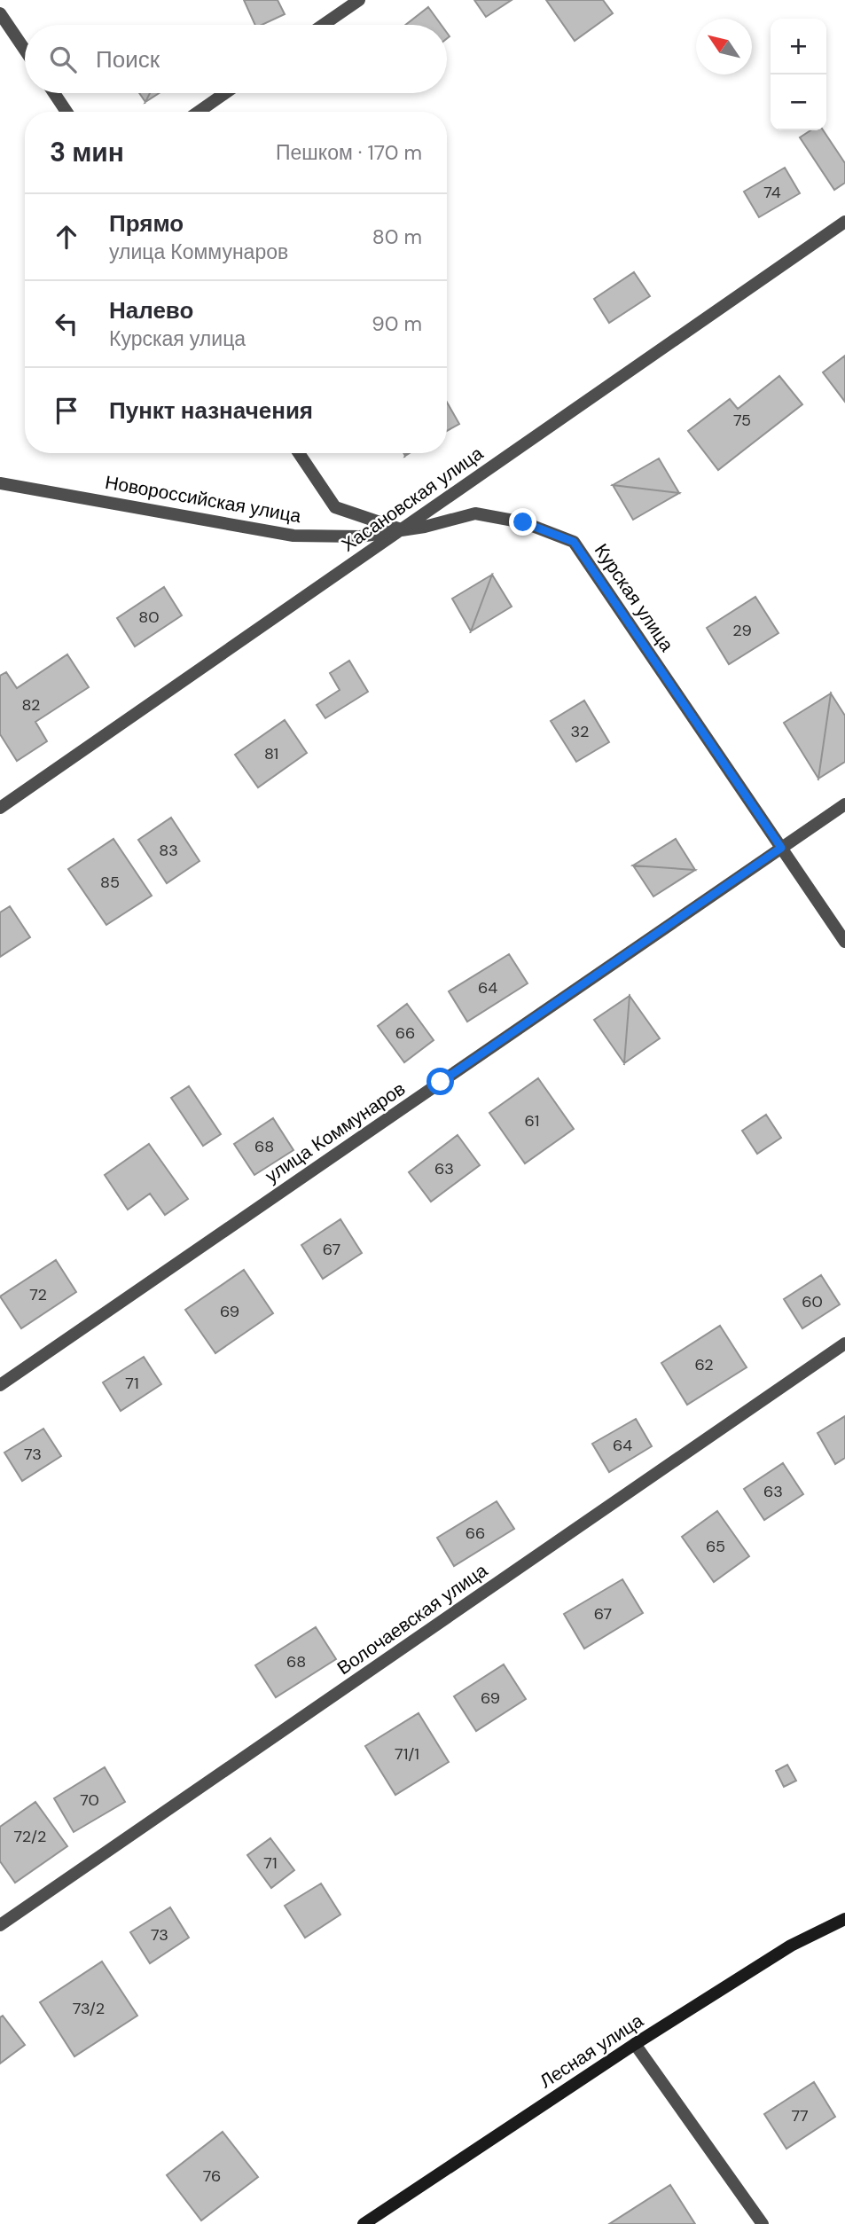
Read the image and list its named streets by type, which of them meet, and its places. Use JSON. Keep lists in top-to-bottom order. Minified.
{"streets":{"street":["Новороссийская улица","Хасановская улица","Курская улица","улица Коммунаров","Волочаевская улица","Лесная улица"]},"crossings":[["Новороссийская улица","Хасановская улица"],["Новороссийская улица","Курская улица"],["Хасановская улица","Курская улица"],["Курская улица","улица Коммунаров"]],"house_numbers":["74","75","80","29","82","32","81","83","85","64","66","61","68","63","67","72","60","69","62","71","64","73","63","66","65","67","68","69","71/1","70","72/2","71","73","73/2","77","76"],"north":"top left","page":{"map_buttons":["+","−"],"search":"Поиск","heading":["3 мин","Пешком · 170 m"],"list":[["Прямо","улица Коммунаров","80 m"],["Налево","Курская улица","90 m"],"Пункт назначения"]}}
